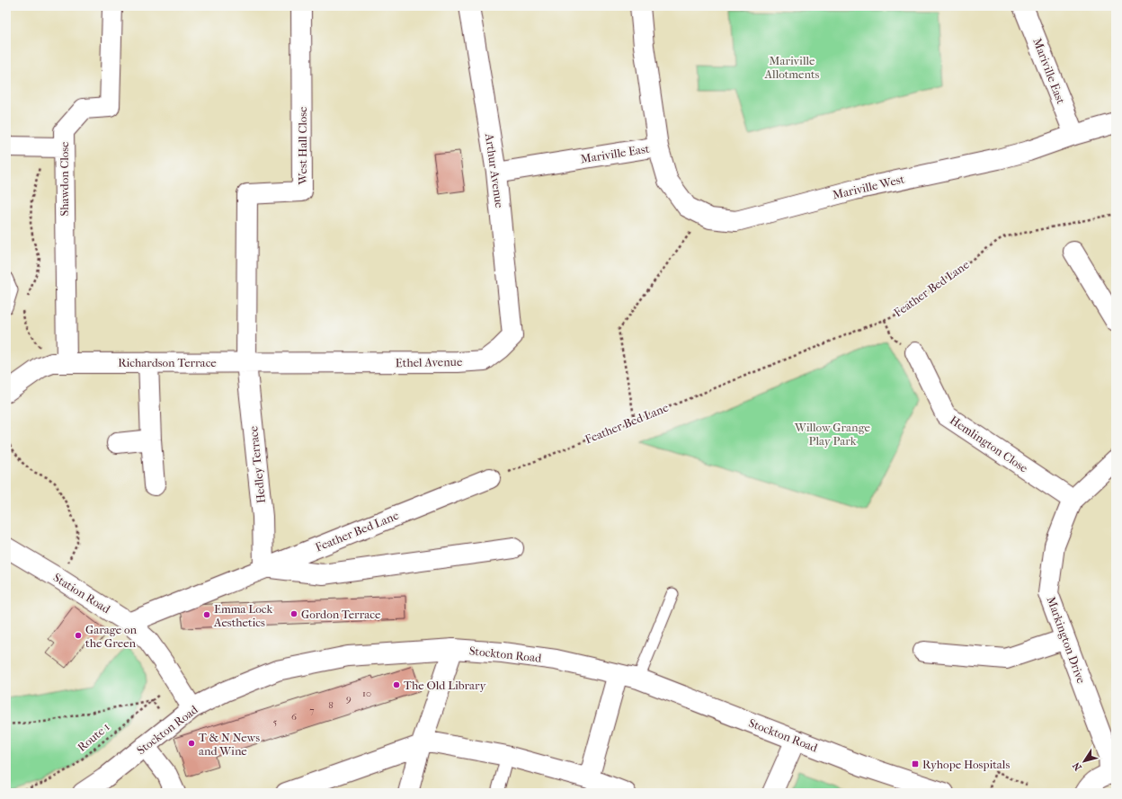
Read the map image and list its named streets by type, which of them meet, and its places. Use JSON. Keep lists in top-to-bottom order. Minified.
{"streets":{"street":["Mariville East","West Hall Close","Arthur Avenue","Shawdon Close","Mariville West","Feather Bed Lane","Richardson Terrace","Ethel Avenue","Hemlington Close","Hedley Terrace","Station Road","Markington Drive","Stockton Road"],"path":["Route 1"]},"crossings":[["Mariville East","Arthur Avenue"],["Mariville East","Mariville West"],["West Hall Close","Richardson Terrace"],["West Hall Close","Hedley Terrace"],["Arthur Avenue","Ethel Avenue"],["Shawdon Close","Richardson Terrace"],["Feather Bed Lane","Hedley Terrace"],["Feather Bed Lane","Station Road"],["Richardson Terrace","Ethel Avenue"],["Richardson Terrace","Hedley Terrace"],["Hemlington Close","Markington Drive"],["Station Road","Stockton Road"],["Station Road","Route 1"]],"parks":["Mariville Allotments","Willow Grange Play Park"],"places":{"other":["Gordon Terrace","Emma Lock Aesthetics","Garage on the Green","The Old Library","T & N News and Wine"],"transit":["Ryhope Hospitals"]},"house_numbers":["10","9","8","7","6","5"],"north":"bottom left"}
